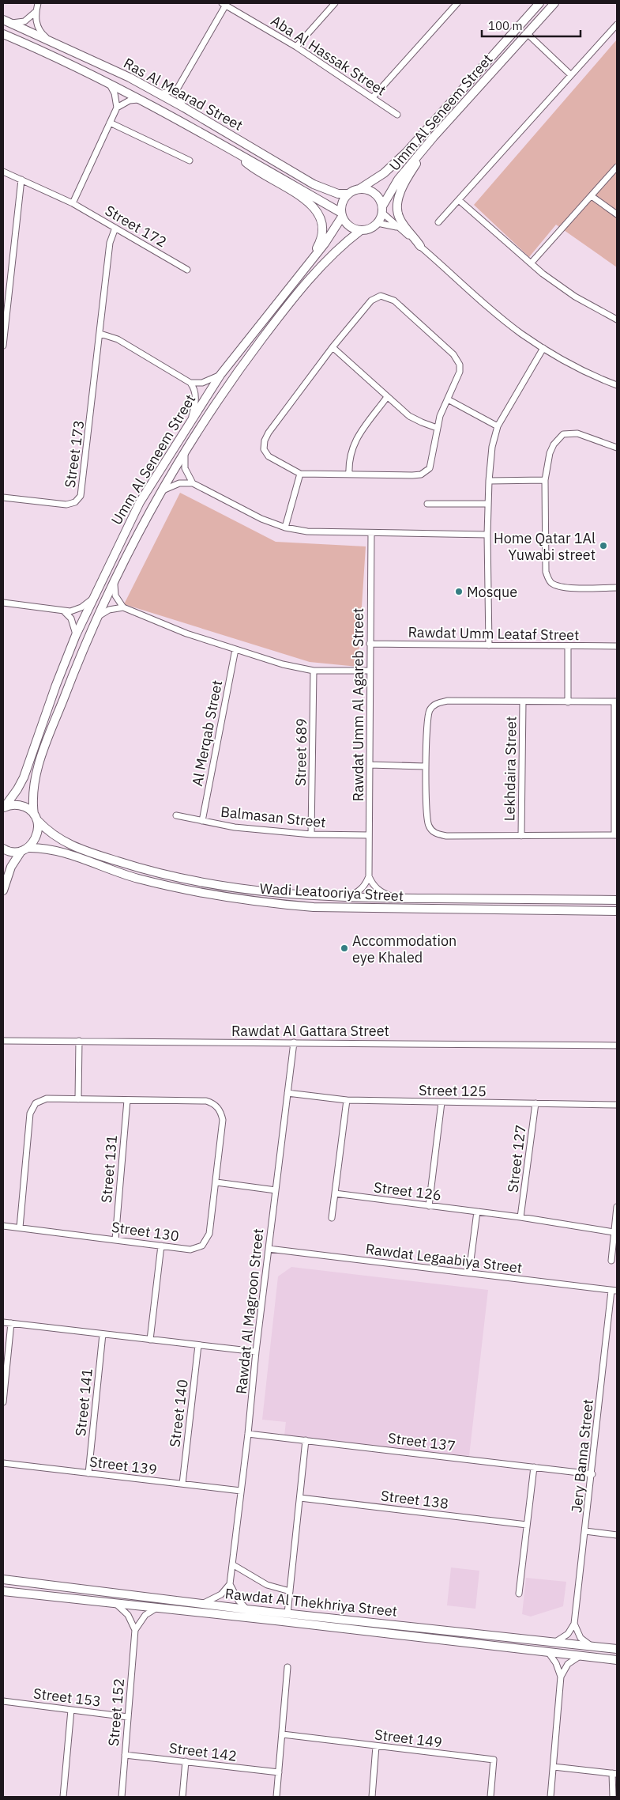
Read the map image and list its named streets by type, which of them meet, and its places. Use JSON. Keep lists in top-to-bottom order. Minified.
{"streets":{"street":["Aba Al Hassak Street","Ras Al Mearad Street","Umm Al Seneem Street","Street 172","Street 173","Rawdat Umm Leataf Street","Rawdat Umm Al Agareb Street","Al Merqab Street","Street 689","Lekhdaira Street","Balmasan Street","Wadi Leatooriya Street","Rawdat Al Gattara Street","Street 125","Street 127","Street 131","Street 126","Street 130","Rawdat Legaabiya Street","Rawdat Al Magroon Street","Street 141","Street 140","Street 137","Jery Banna Street","Street 139","Street 138","Rawdat Al Thekhriya Street","Street 153","Street 152","Street 149","Street 142"]},"crossings":[["Ras Al Mearad Street","Umm Al Seneem Street"],["Umm Al Seneem Street","Wadi Leatooriya Street"],["Street 172","Street 173"],["Rawdat Umm Leataf Street","Rawdat Umm Al Agareb Street"],["Rawdat Umm Al Agareb Street","Balmasan Street"],["Al Merqab Street","Balmasan Street"],["Street 689","Balmasan Street"],["Rawdat Al Gattara Street","Rawdat Al Magroon Street"],["Street 125","Street 127"],["Street 125","Rawdat Al Magroon Street"],["Street 127","Street 126"],["Street 131","Street 130"],["Rawdat Legaabiya Street","Rawdat Al Magroon Street"],["Rawdat Legaabiya Street","Jery Banna Street"],["Rawdat Al Magroon Street","Street 137"],["Rawdat Al Magroon Street","Street 139"],["Street 141","Street 139"],["Street 140","Street 139"],["Street 137","Jery Banna Street"],["Street 153","Street 152"],["Street 152","Street 142"]],"places":["Home Qatar 1Al Yuwabi street","Mosque","Accommodation eye Khaled"],"scale_bar":"100 m"}
